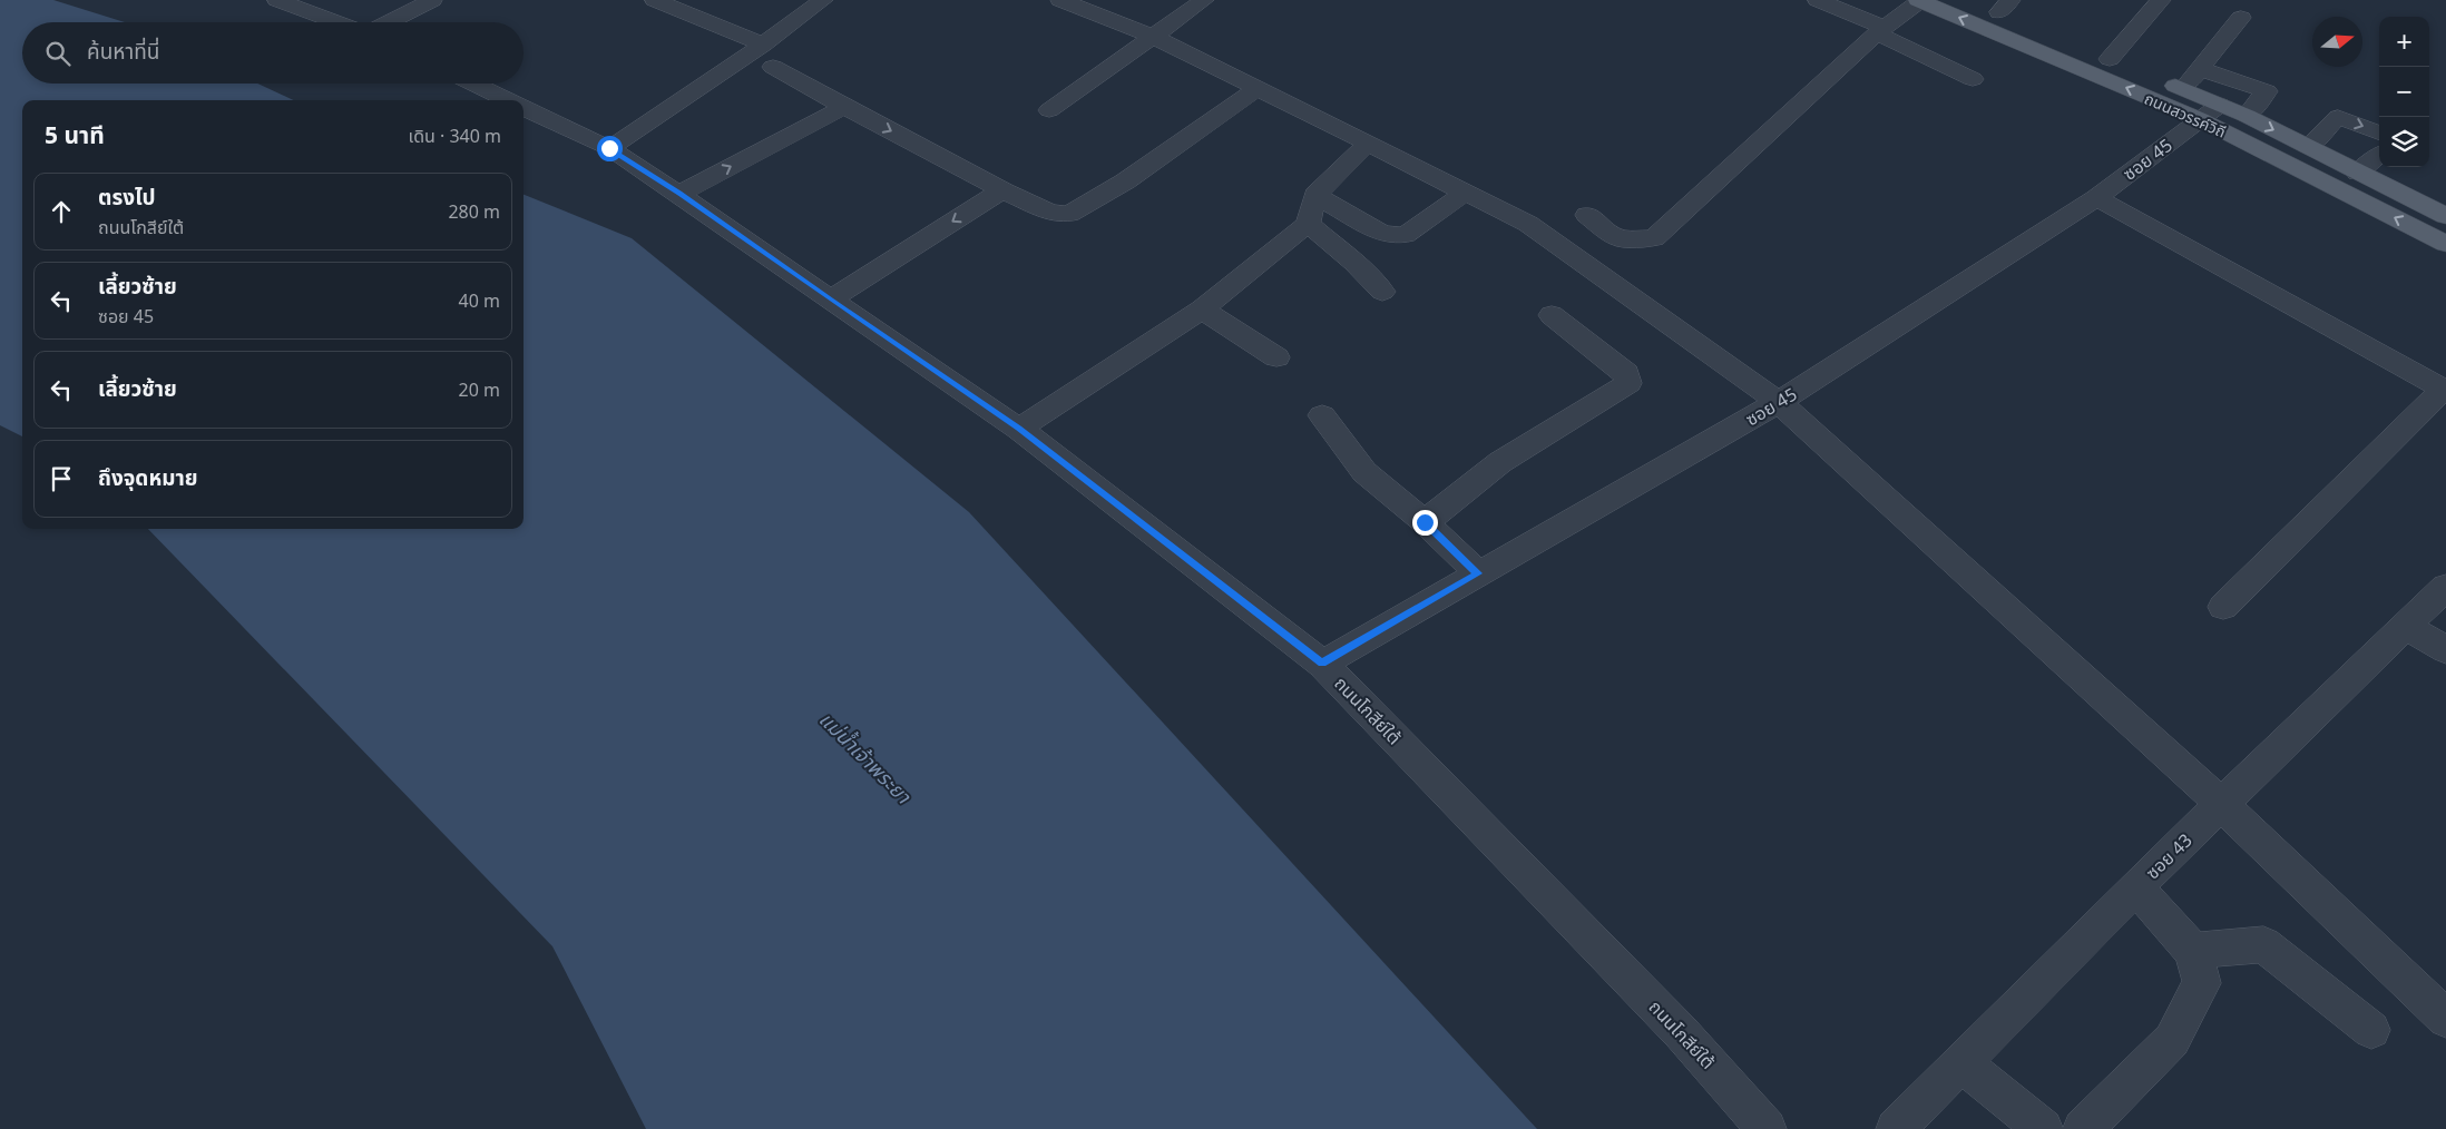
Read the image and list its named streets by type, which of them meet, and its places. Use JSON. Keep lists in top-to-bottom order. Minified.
{"streets":{"main road":["ถนนสวรรค์วิถี"],"street":["ซอย 45","ถนนโกสีย์ใต้","ซอย 43"]},"crossings":[["ถนนสวรรค์วิถี","ซอย 45"],["ซอย 45","ถนนโกสีย์ใต้"]],"water":["แม่น้ำเจ้าพระยา"],"north":"right","page":{"map_buttons":["+","−"],"search":"ค้นหาที่นี่","heading":["5 นาที","เดิน · 340 m"],"list":[["ตรงไป","ถนนโกสีย์ใต้","280 m"],["เลี้ยวซ้าย","ซอย 45","40 m"],["เลี้ยวซ้าย","20 m"],"ถึงจุดหมาย"]}}
